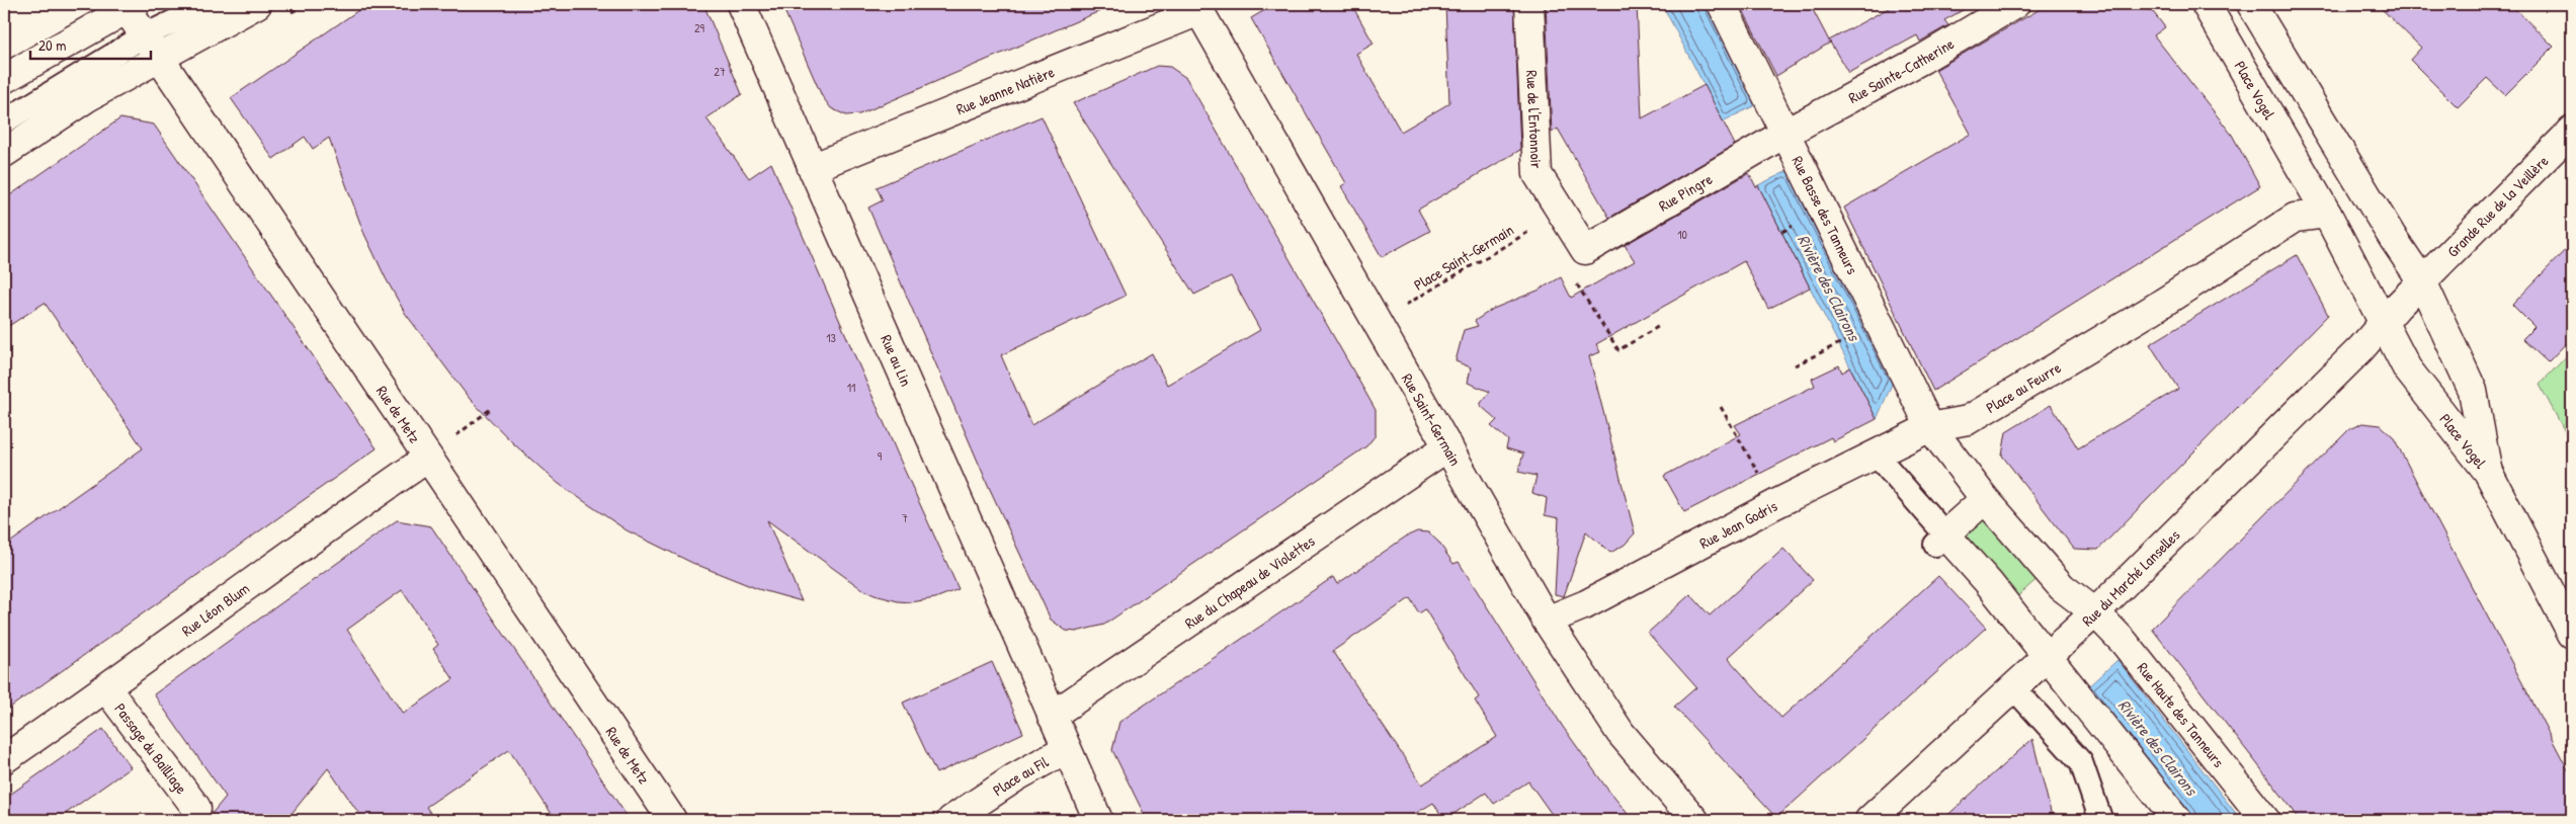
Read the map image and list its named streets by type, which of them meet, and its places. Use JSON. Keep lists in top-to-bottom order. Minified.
{"streets":{"street":["Rue Sainte-Catherine","Place Vogel","Rue Jeanne Natière","Rue de l'Entonnoir","Rue Pingre","Grande Rue de la Veillère","Rue Basse des Tanneurs","Rue au Lin","Place au Feurre","Rue de Metz","Rue Saint-Germain","Rue Jean Godris","Rue du Marché Lanselles","Rue du Chapeau de Violettes","Rue Léon Blum","Rue Haute des Tanneurs","Passage du Bailliage","Place au Fil"],"path":["Place Saint-Germain"]},"crossings":[["Rue Sainte-Catherine","Rue Pingre"],["Rue Sainte-Catherine","Rue Basse des Tanneurs"],["Place Vogel","Grande Rue de la Veillère"],["Place Vogel","Place au Feurre"],["Place Vogel","Rue du Marché Lanselles"],["Rue Jeanne Natière","Rue au Lin"],["Rue Jeanne Natière","Rue Saint-Germain"],["Rue de l'Entonnoir","Rue Pingre"],["Rue de l'Entonnoir","Place Saint-Germain"],["Rue Pingre","Rue Basse des Tanneurs"],["Grande Rue de la Veillère","Rue du Marché Lanselles"],["Rue Basse des Tanneurs","Place au Feurre"],["Rue Basse des Tanneurs","Rue Jean Godris"],["Place Saint-Germain","Rue Saint-Germain"],["Rue au Lin","Rue du Chapeau de Violettes"],["Rue au Lin","Place au Fil"],["Place au Feurre","Rue Jean Godris"],["Rue de Metz","Rue Léon Blum"],["Rue Saint-Germain","Rue Jean Godris"],["Rue Saint-Germain","Rue du Chapeau de Violettes"],["Rue du Marché Lanselles","Rue Haute des Tanneurs"],["Rue Léon Blum","Passage du Bailliage"]],"water":["Rivière des Clairons"],"house_numbers":["29","27","10","13","11","9","7"],"scale_bar":"20 m"}
